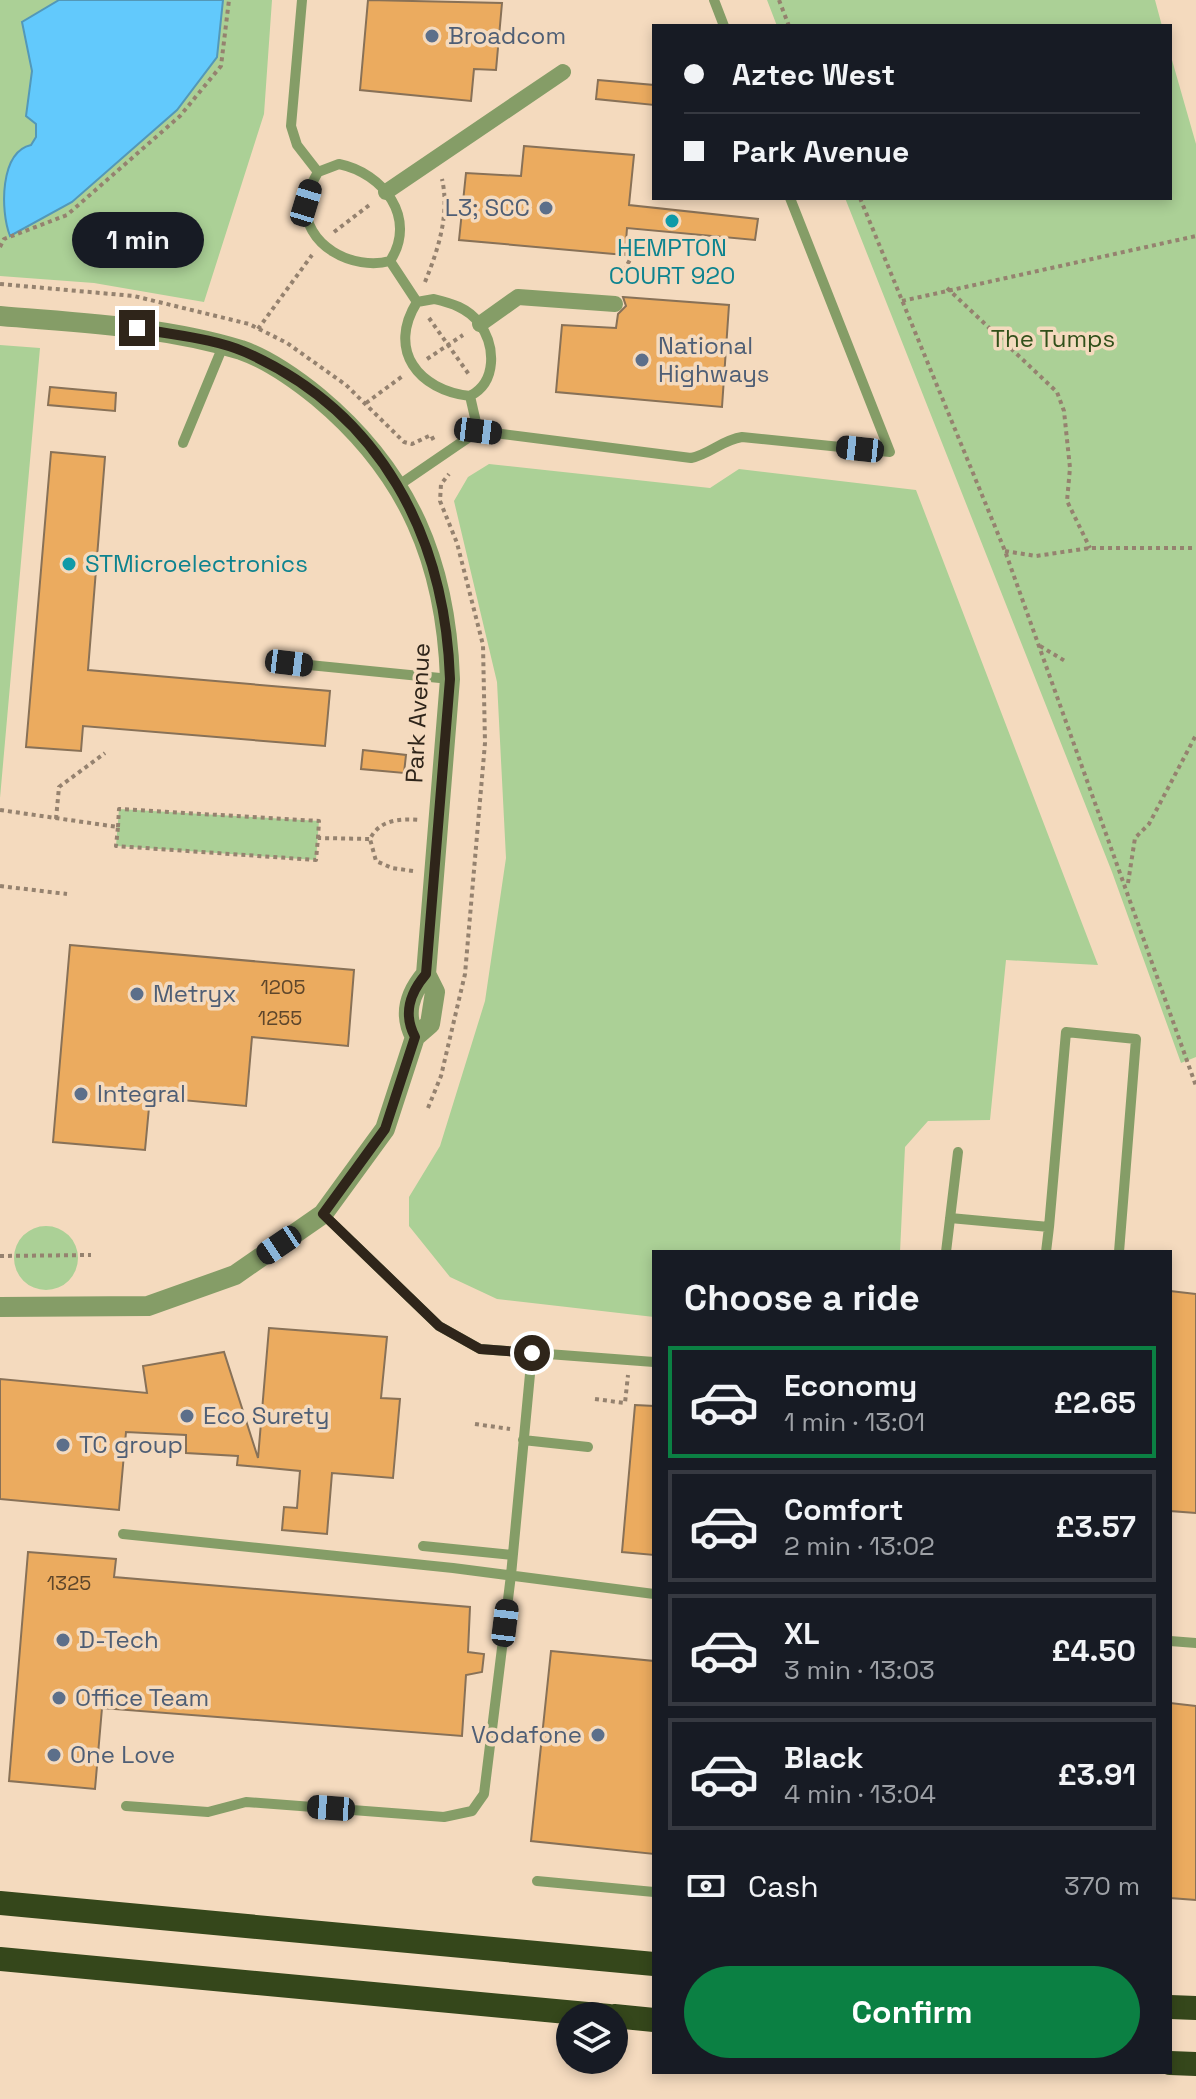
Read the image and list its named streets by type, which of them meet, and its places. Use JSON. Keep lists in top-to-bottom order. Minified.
{"streets":{"street":["Park Avenue"]},"parks":["The Tumps"],"places":["Broadcom","L3; SCC","HEMPTON COURT 920","National Highways","STMicroelectronics","Metryx","Integral","Eco Surety","TC group","D-Tech","Office Team","Vodafone","One Love"],"house_numbers":["1205","1255","1325"],"page":{"banner":["Aztec West","Park Avenue"],"bubble":"1 min","heading":"Choose a ride","list":[{"name":"Economy","note":"1 min · 13:01","value":"£2.65"},{"name":"Comfort","note":"2 min · 13:02","value":"£3.57"},{"name":"XL","note":"3 min · 13:03","value":"£4.50"},{"name":"Black","note":"4 min · 13:04","value":"£3.91"}],"pay":["Cash","370 m"],"buttons":"Confirm"}}
